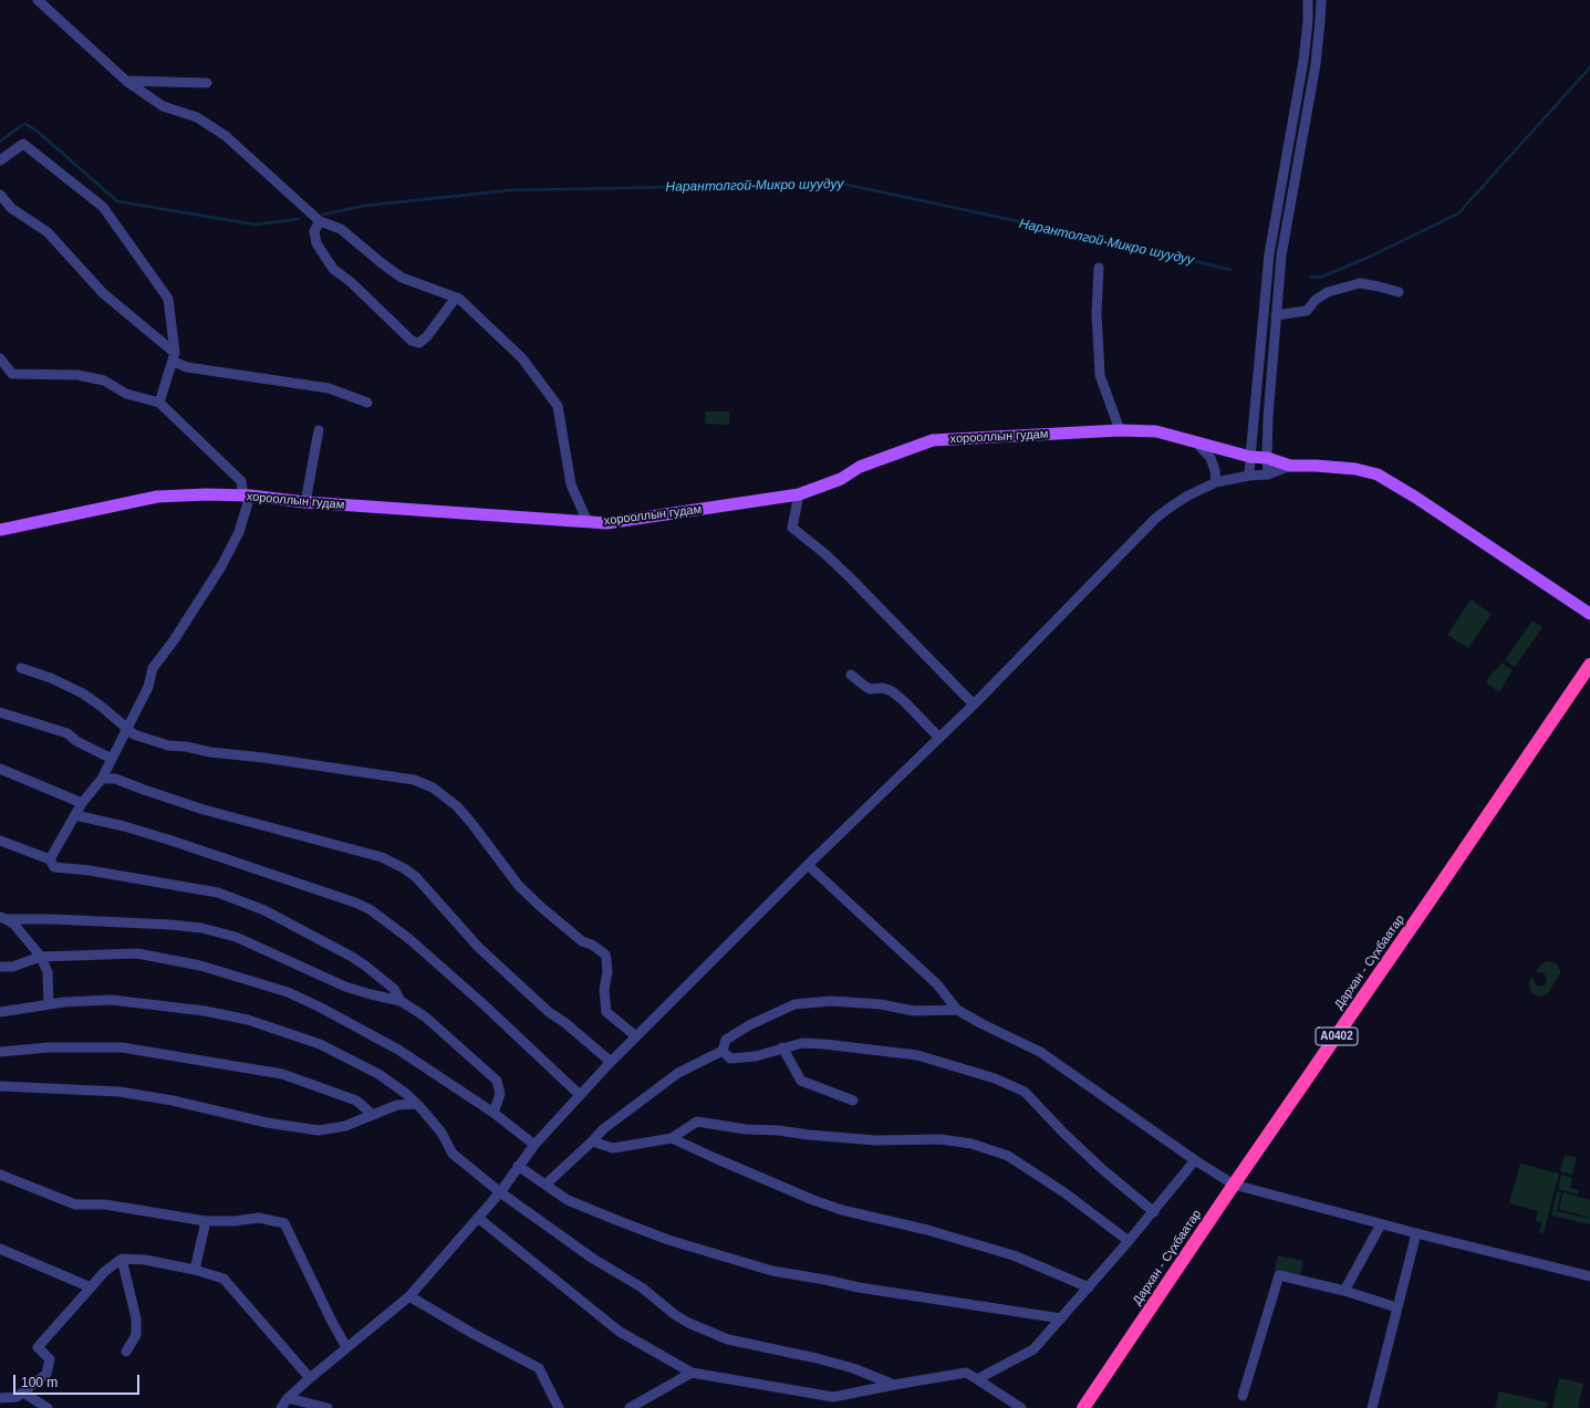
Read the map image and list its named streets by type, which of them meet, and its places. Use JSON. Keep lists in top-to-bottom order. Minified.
{"streets":{"highway":["Дархан - Сүхбаатар","A0402"],"main road":["хорооллын гудам"]},"water":["Нарантолгой-Микро шуудуу"],"scale_bar":"100 m"}
